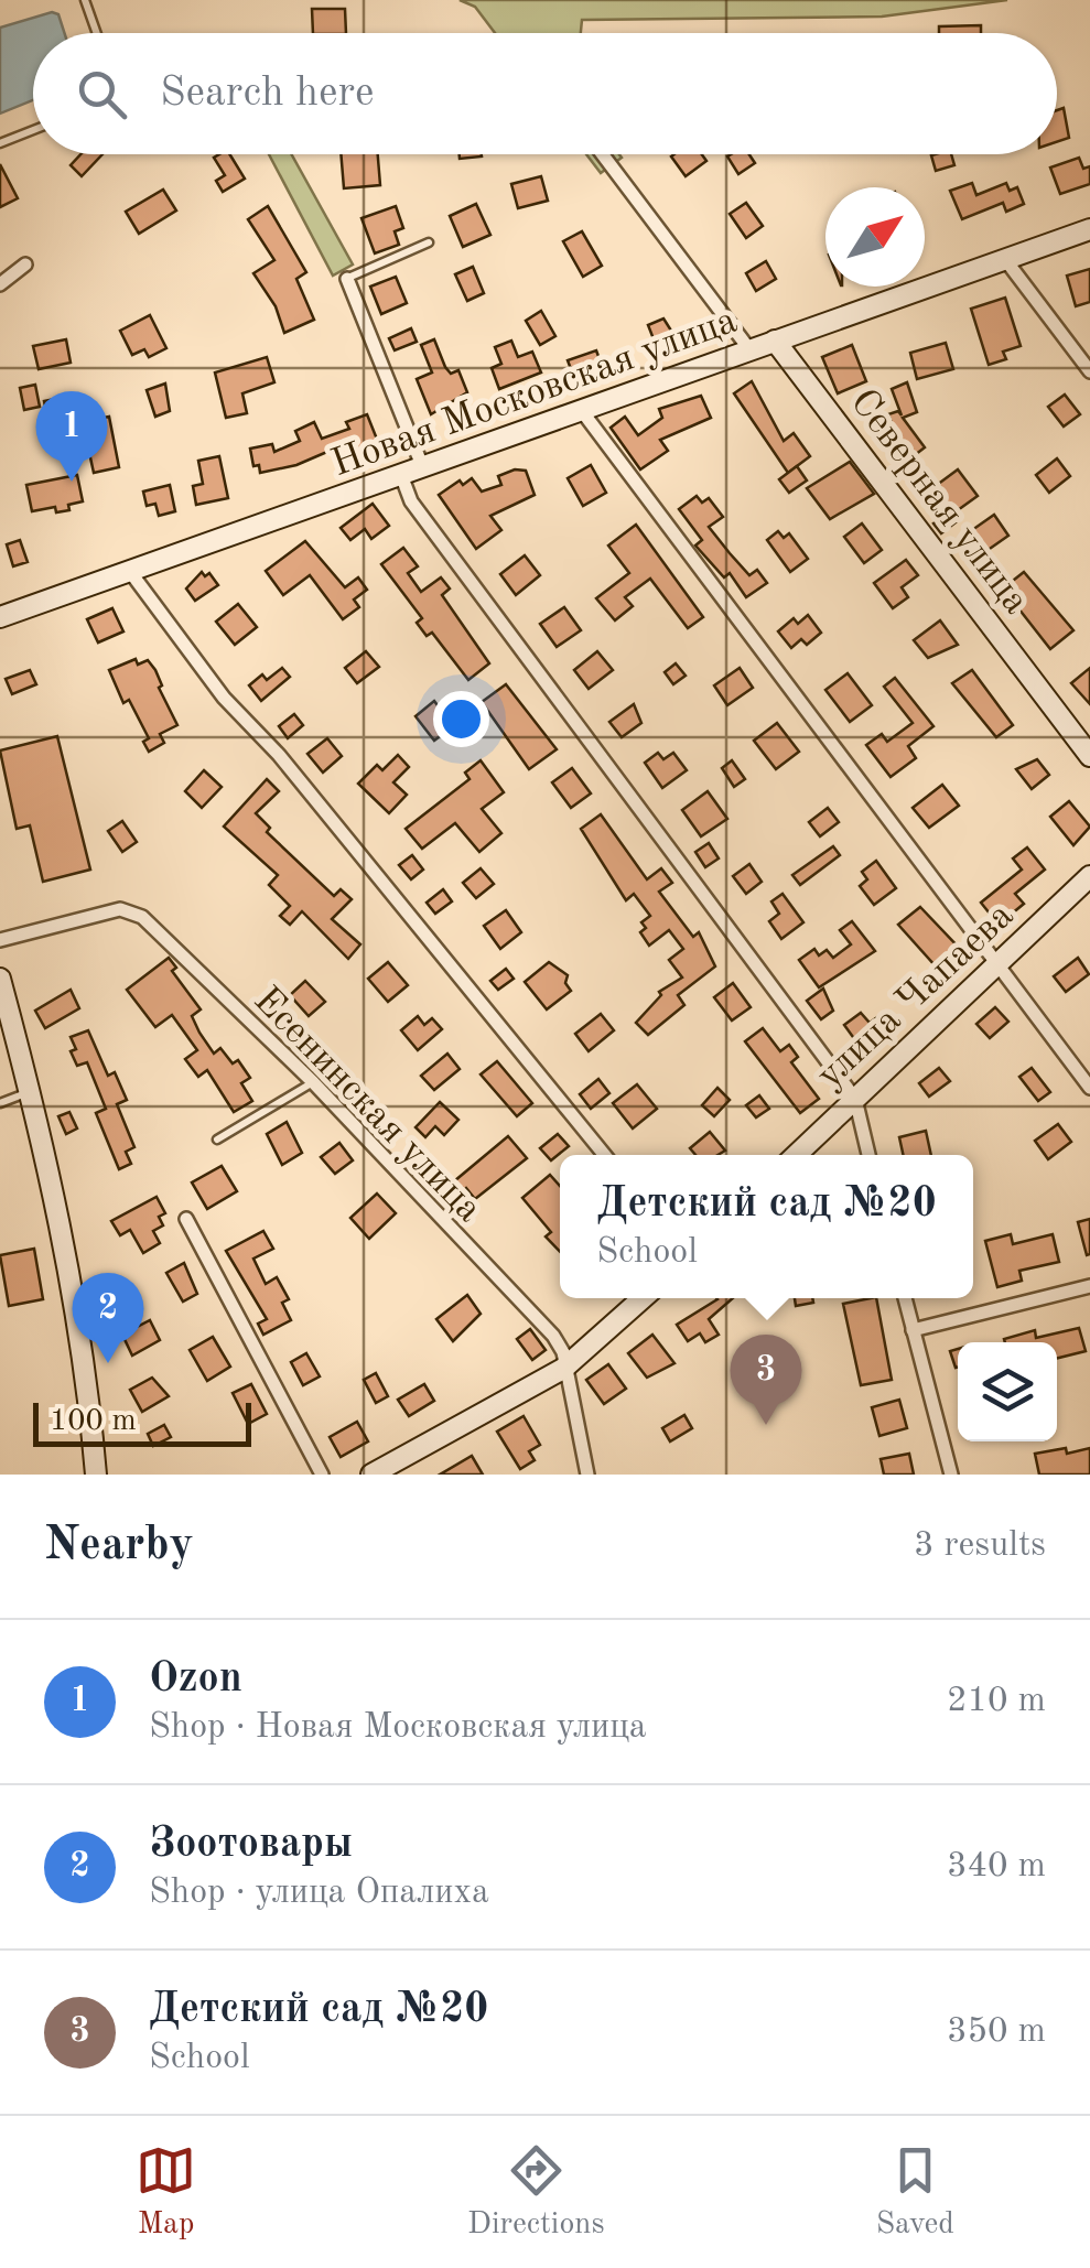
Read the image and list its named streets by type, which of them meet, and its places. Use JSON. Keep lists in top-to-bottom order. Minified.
{"streets":{"street":["Новая Московская улица","Северная улица","улица Чапаева","Есенинская улица"]},"crossings":[["Новая Московская улица","Северная улица"]],"scale_bar":"100 m","north":"top right","page":{"search":"Search here","pins":["1","2","3"],"popup":["Детский сад №20","School"],"scale":"100 m","heading":["Nearby","3 results"],"list":[{"mark":"1","name":"Ozon","note":"Shop · Новая Московская улица","value":"210 m"},{"mark":"2","name":"Зоотовары","note":"Shop · улица Опалиха","value":"340 m"},{"mark":"3","name":"Детский сад №20","note":"School","value":"350 m"}],"nav":["Map","Directions","Saved"]}}
